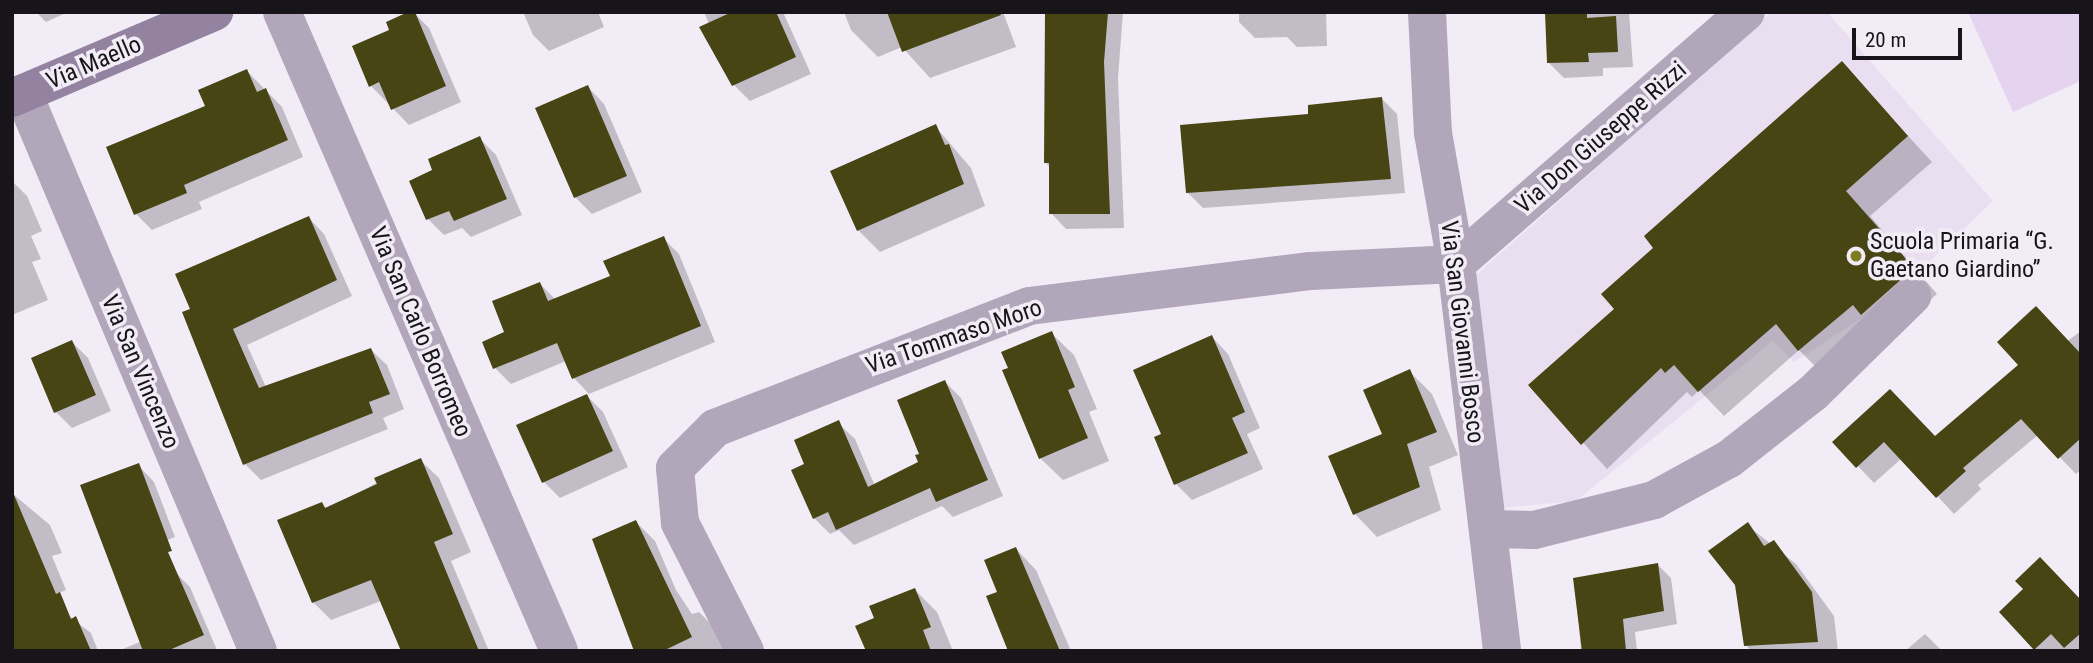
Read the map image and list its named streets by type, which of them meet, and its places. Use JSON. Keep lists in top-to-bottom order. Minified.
{"streets":{"street":["Via Maello","Via Don Giuseppe Rizzi","Via San Carlo Borromeo","Via San Giovanni Bosco","Via Tommaso Moro","Via San Vincenzo"]},"crossings":[["Via Maello","Via San Vincenzo"],["Via Don Giuseppe Rizzi","Via San Giovanni Bosco"],["Via Don Giuseppe Rizzi","Via Tommaso Moro"],["Via San Giovanni Bosco","Via Tommaso Moro"]],"places":["Scuola Primaria “G. Gaetano Giardino”"],"scale_bar":"20 m"}
